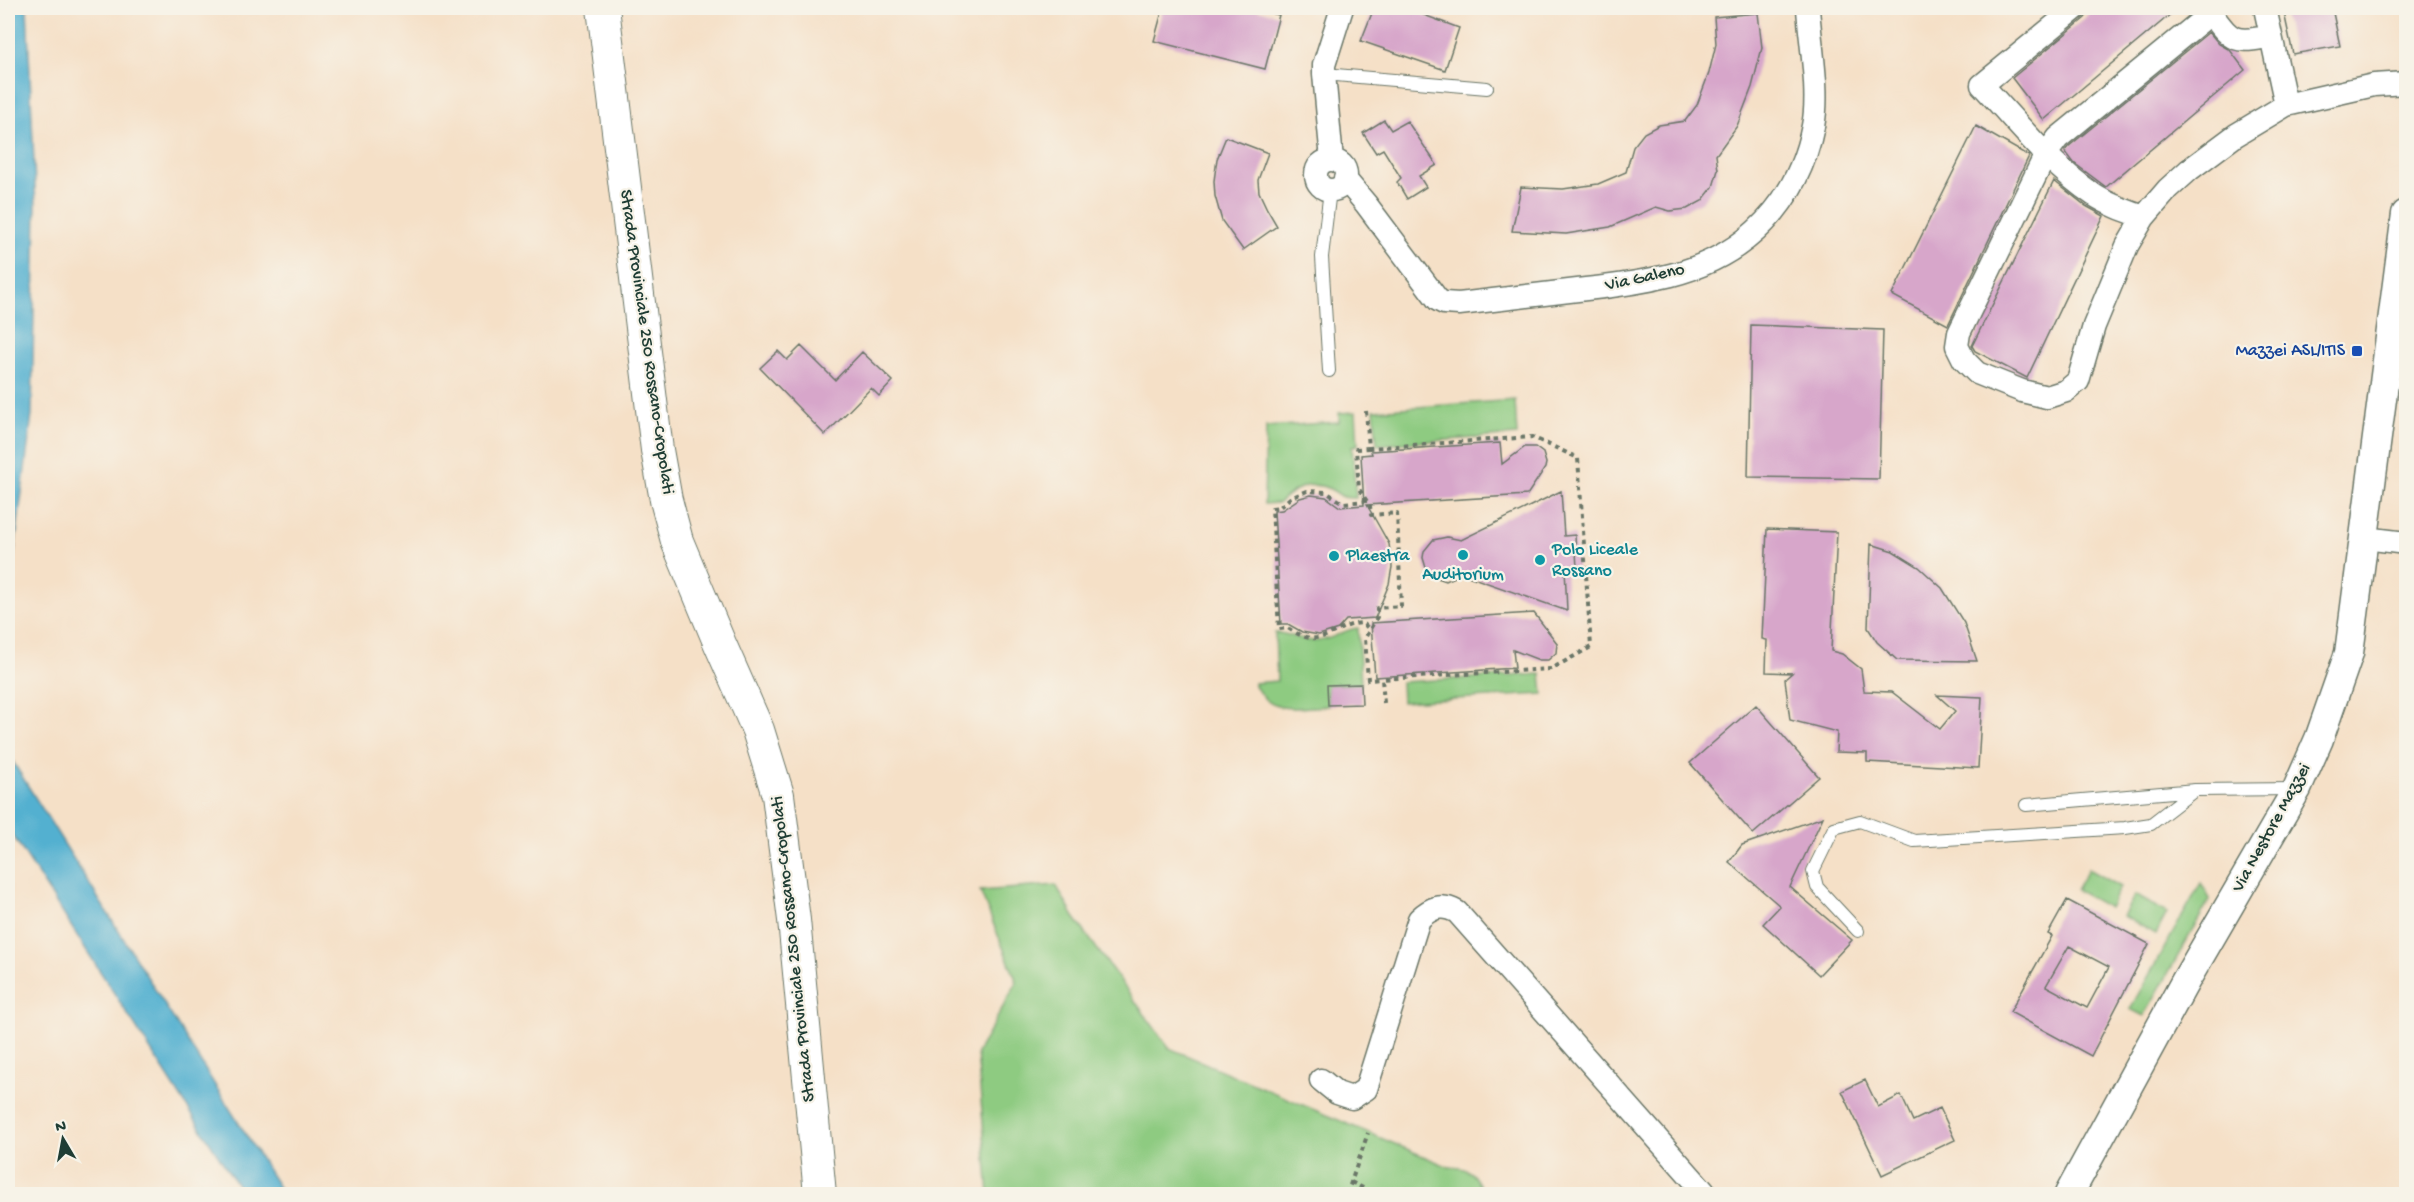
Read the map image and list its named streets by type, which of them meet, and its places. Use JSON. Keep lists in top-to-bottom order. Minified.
{"streets":{"main road":["Strada Provinciale 250 Rossano-Cropolati"],"street":["Via Galeno","Via Nestore Mazzei"]},"places":{"transit":["Mazzei ASL/ITIS"],"other":["Auditorium","Plaestra","Polo Liceale Rossano"]},"north":"top"}
